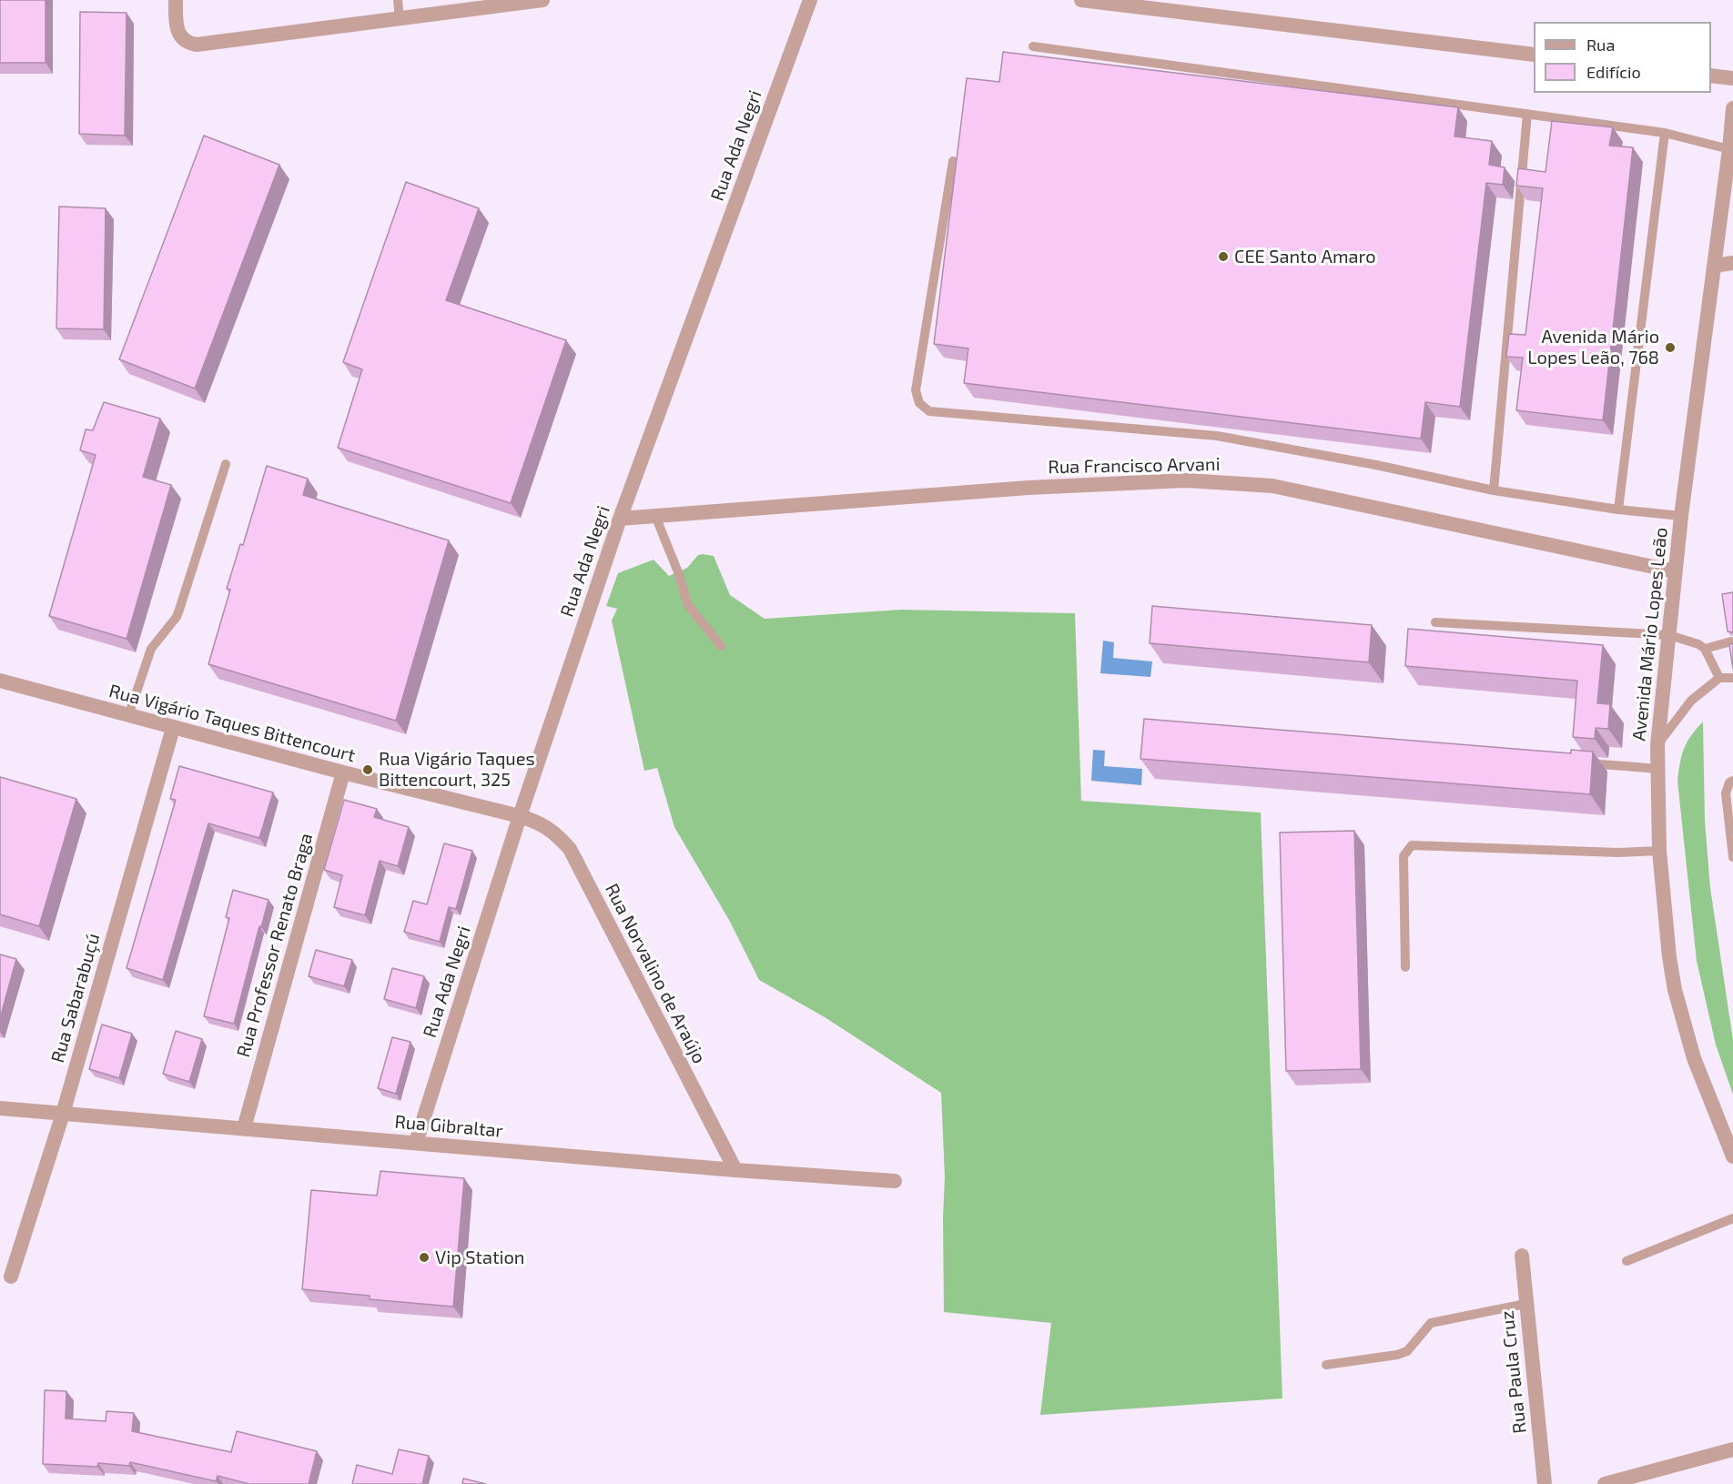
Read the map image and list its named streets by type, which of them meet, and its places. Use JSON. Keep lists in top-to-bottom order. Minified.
{"streets":{"street":["Rua Ada Negri","Rua Francisco Arvani","Avenida Mário Lopes Leão","Rua Vigário Taques Bittencourt","Rua Professor Renato Braga","Rua Norvalino de Araújo","Rua Sabarabuçú","Rua Gibraltar","Rua Paula Cruz"]},"crossings":[["Rua Ada Negri","Rua Francisco Arvani"],["Rua Ada Negri","Rua Vigário Taques Bittencourt"],["Rua Ada Negri","Rua Norvalino de Araújo"],["Rua Ada Negri","Rua Gibraltar"],["Rua Francisco Arvani","Avenida Mário Lopes Leão"],["Rua Vigário Taques Bittencourt","Rua Professor Renato Braga"],["Rua Vigário Taques Bittencourt","Rua Norvalino de Araújo"],["Rua Vigário Taques Bittencourt","Rua Sabarabuçú"],["Rua Professor Renato Braga","Rua Gibraltar"],["Rua Norvalino de Araújo","Rua Gibraltar"],["Rua Sabarabuçú","Rua Gibraltar"]],"places":["CEE Santo Amaro","Avenida Mário Lopes Leão, 768","Rua Vigário Taques Bittencourt, 325","Vip Station"],"legend":["Rua","Edifício"]}
